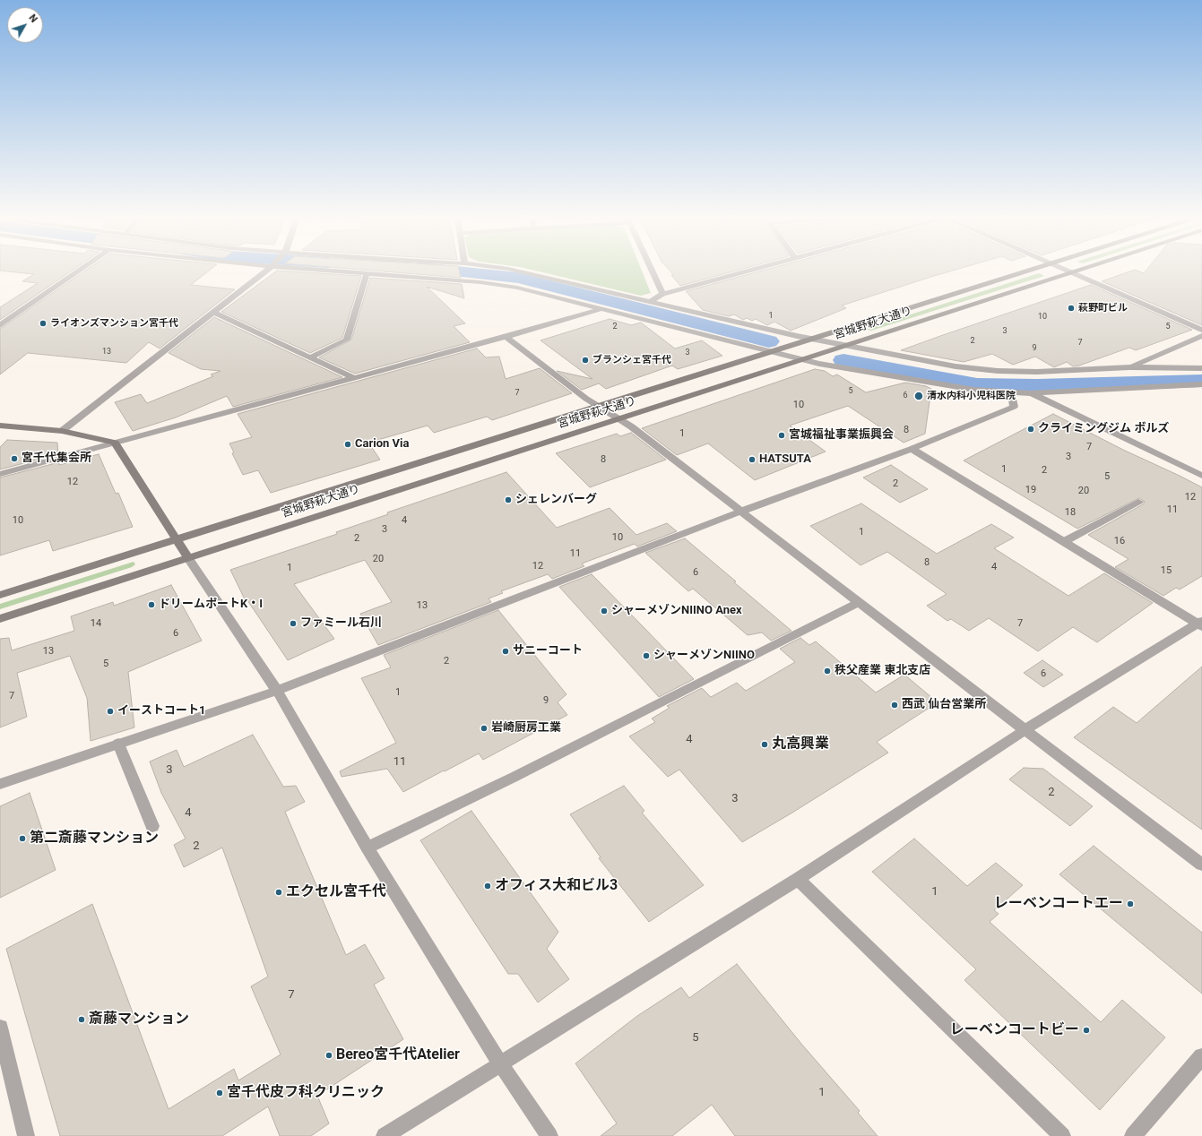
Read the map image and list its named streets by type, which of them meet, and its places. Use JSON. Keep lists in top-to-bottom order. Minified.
{"streets":{"street":["宮城野萩大通り"]},"places":["萩野町ビル","ライオンズマンション宮千代","ブランシェ宮千代","清水内科小児科医院","クライミングジム ボルズ","宮城福祉事業振興会","Carion Via","宮千代集会所","HATSUTA","シェレンバーグ","ドリームポートK・I","シャーメゾンNIINO Anex","ファミール石川","サニーコート","シャーメゾンNIINO","秩父産業 東北支店","西武 仙台営業所","イーストコート1","岩崎厨房工業","丸高興業","第二斎藤マンション","オフィス大和ビル3","エクセル宮千代","レーベンコートエー","斎藤マンション","レーベンコートビー","Bereo宮千代Atelier","宮千代皮フ科クリニック"],"house_numbers":["1","10","2","5","3","2","7","9","13","3","5","7","6","10","8","1","7","3","8","1","2","5","12","2","19","20","12","11","18","10","4","3","1","10","2","16","11","20","8","12","4","1","15","6","13","14","7","6","13","2","5","6","1","7","9","4","11","3","2","3","4","2","1","7","5","1"],"north":"top right"}
